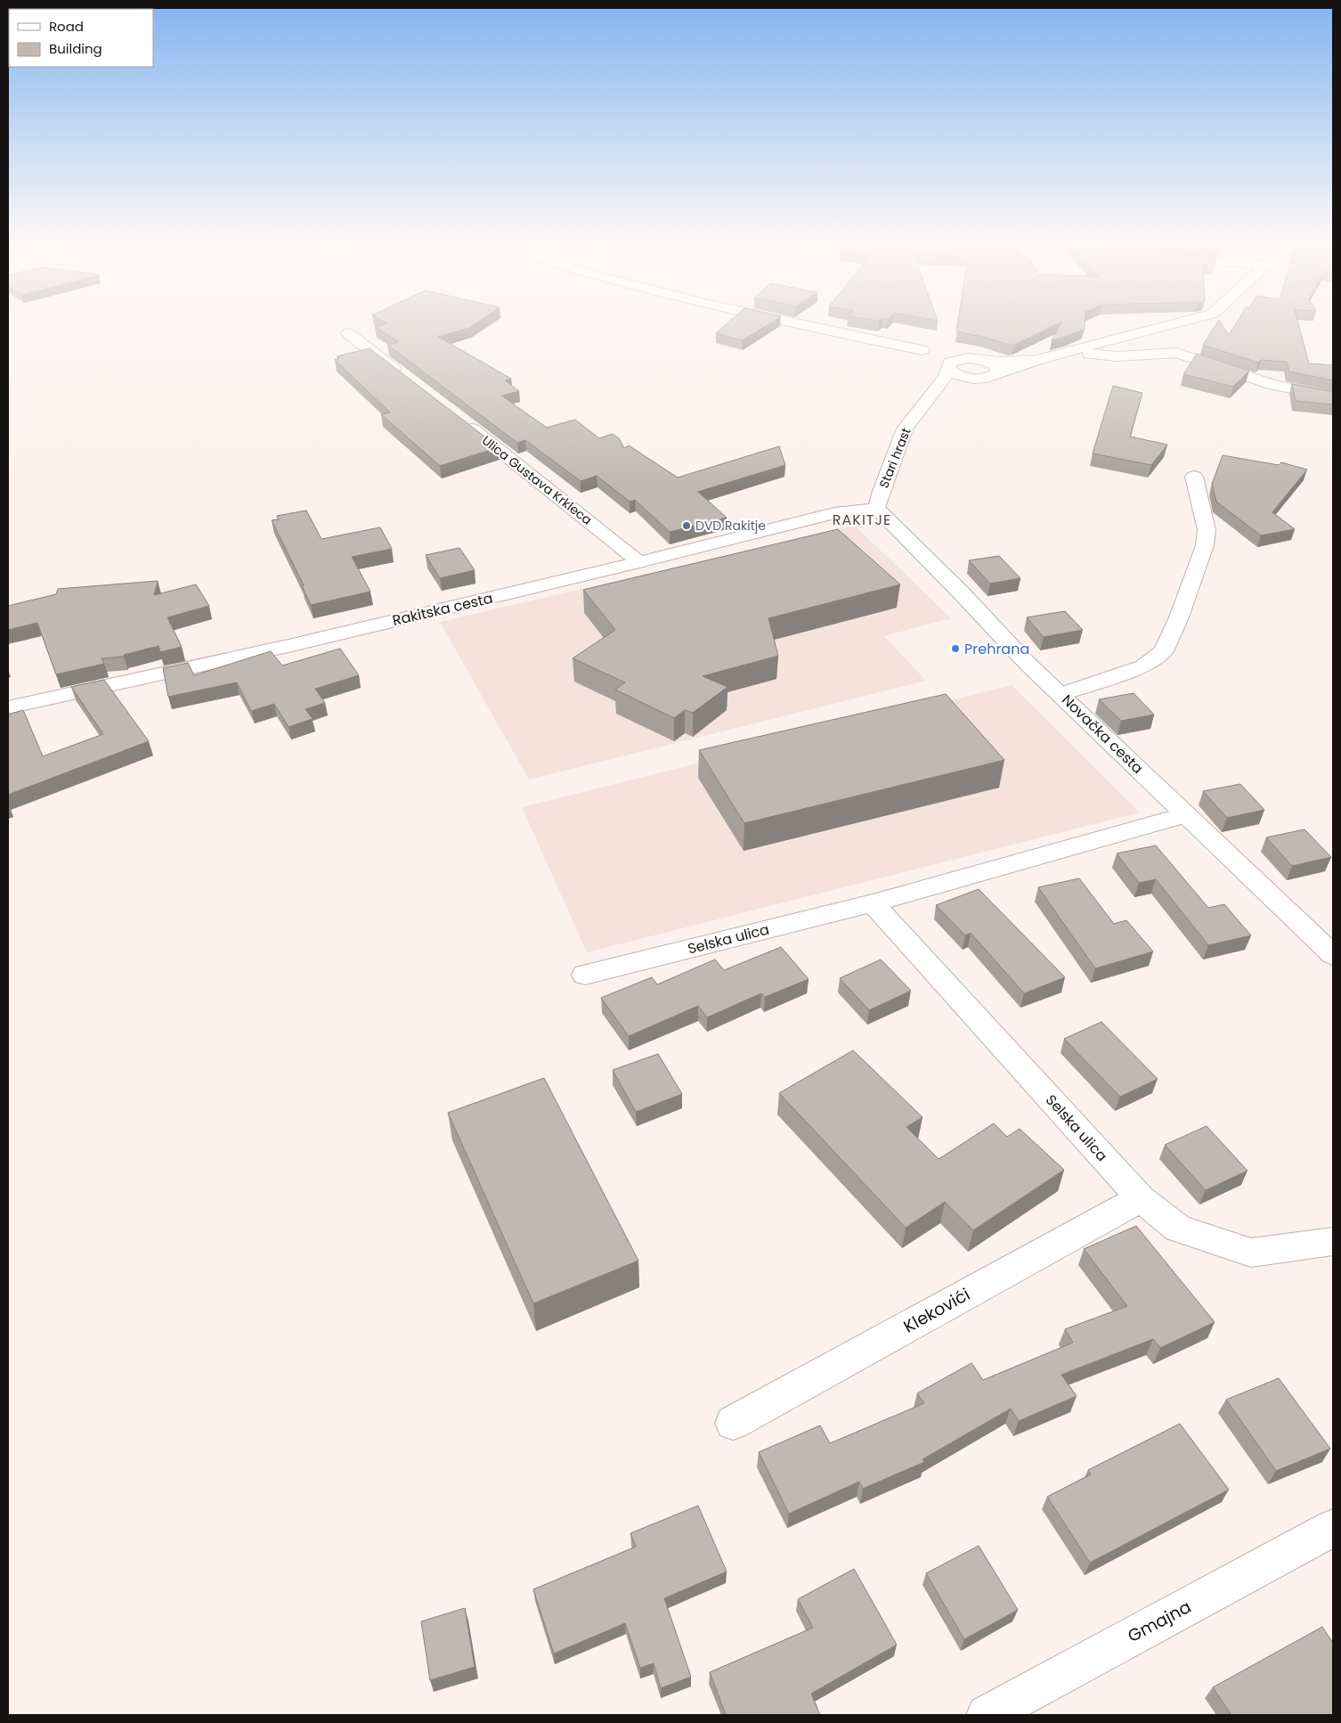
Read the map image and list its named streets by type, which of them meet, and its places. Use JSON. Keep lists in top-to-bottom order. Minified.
{"streets":{"street":["Stari hrast","Ulica Gustava Krkleca","Rakitska cesta","Novačka cesta","Selska ulica","Klekovići","Gmajna"]},"crossings":[["Stari hrast","Rakitska cesta"],["Stari hrast","Novačka cesta"],["Ulica Gustava Krkleca","Rakitska cesta"],["Rakitska cesta","Novačka cesta"],["Novačka cesta","Selska ulica"],["Selska ulica","Klekovići"]],"districts":["RAKITJE"],"places":["DVD Rakitje","Prehrana"],"legend":["Road","Building"]}
